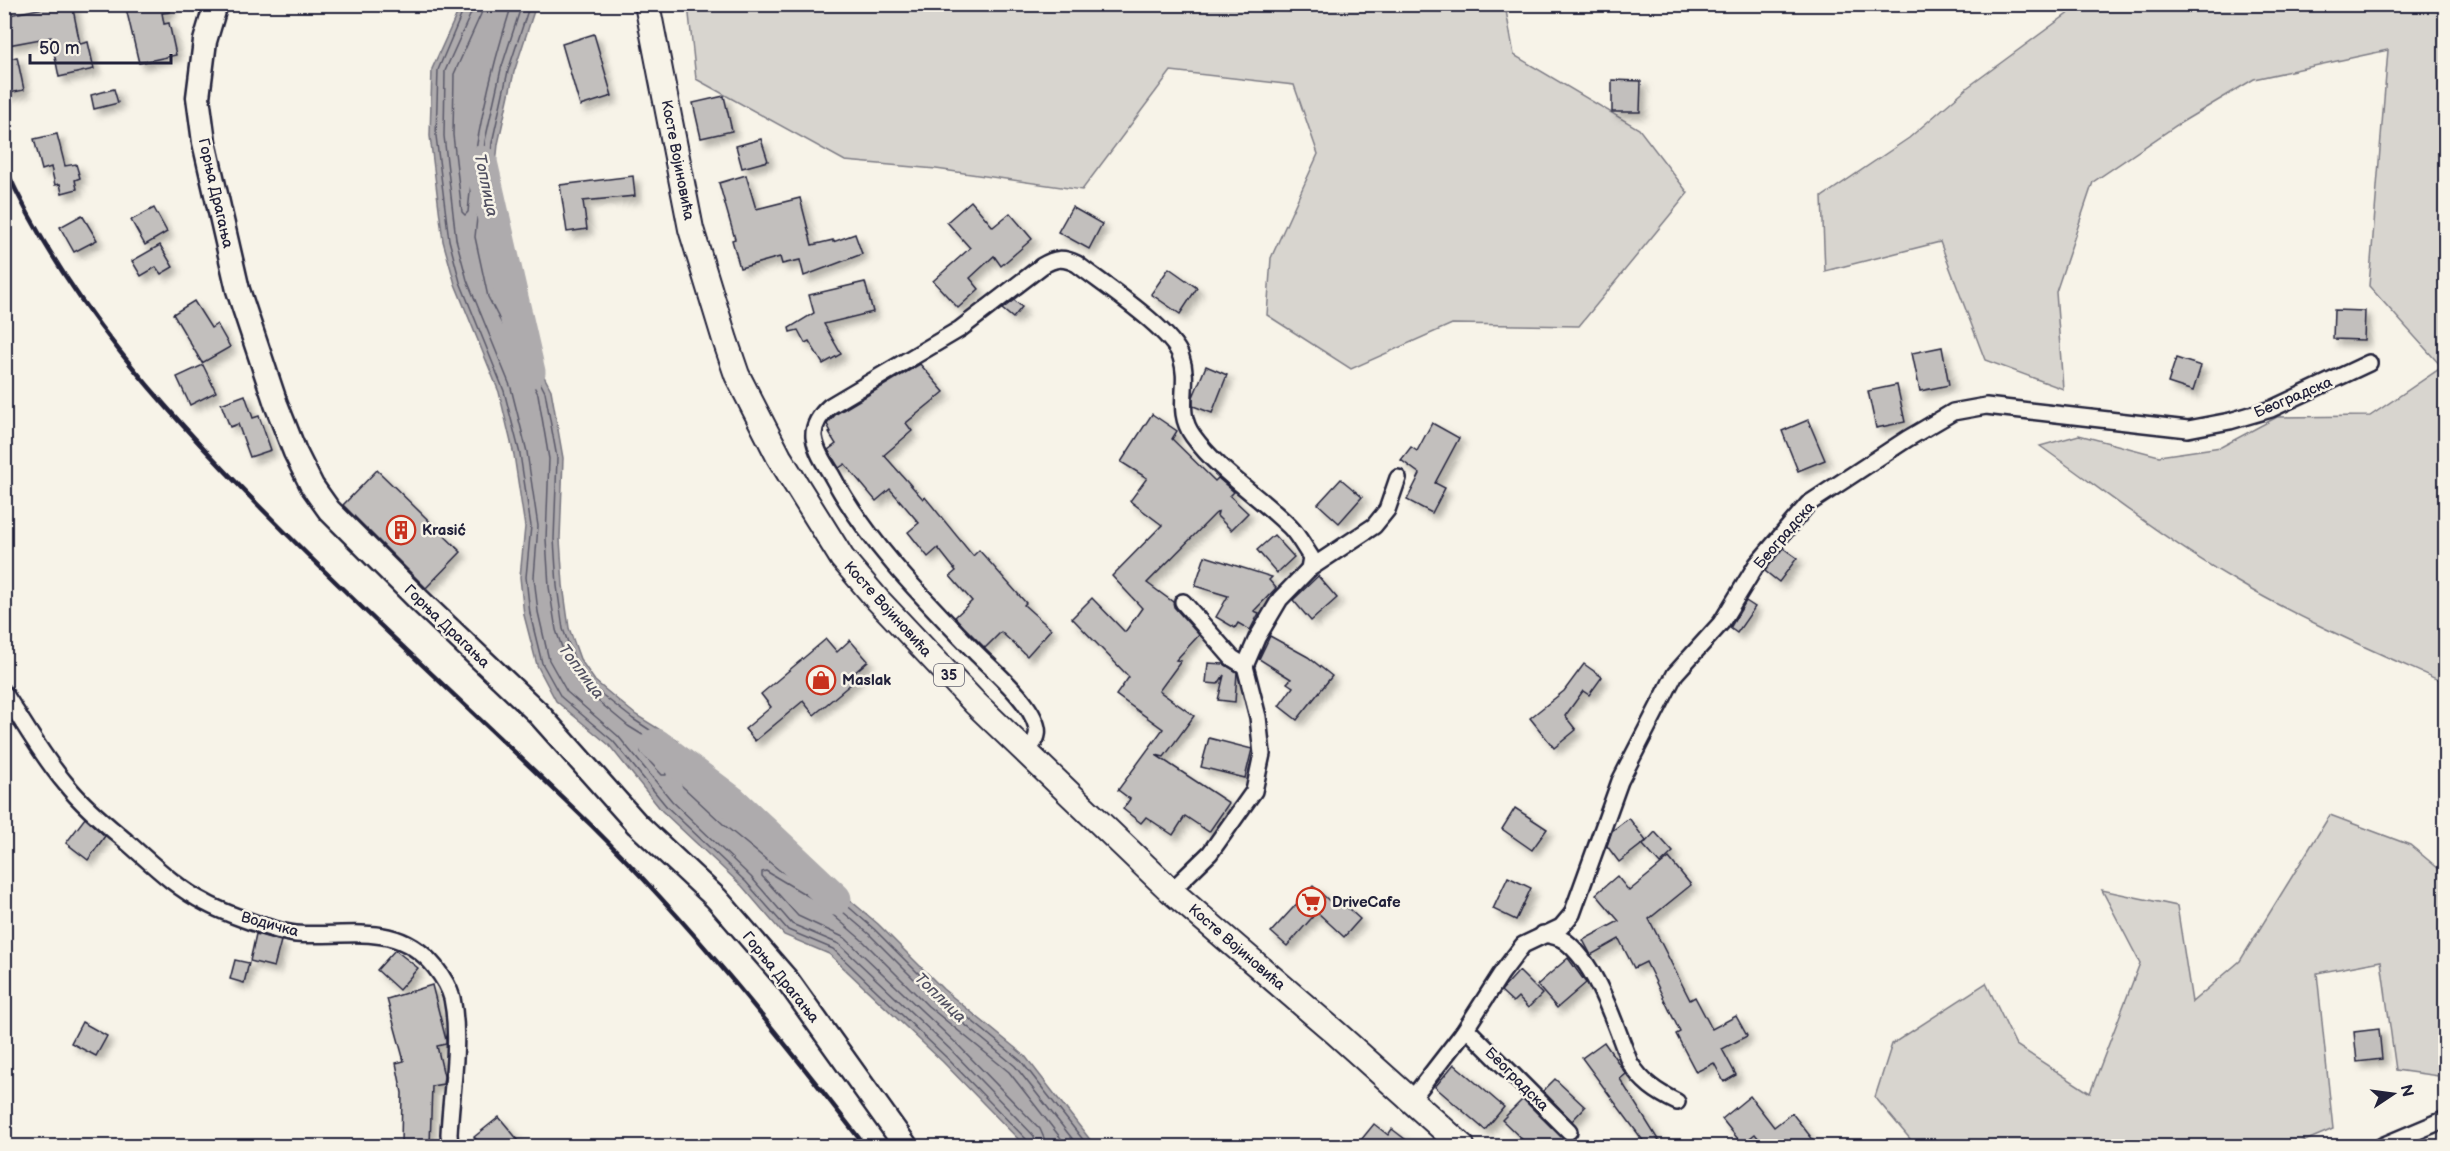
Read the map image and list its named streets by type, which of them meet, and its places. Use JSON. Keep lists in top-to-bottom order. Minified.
{"streets":{"main road":["Косте Војиновића","35"],"street":["Горња Драгања","Београдска","Водичка"]},"crossings":[["Косте Војиновића","Београдска"]],"water":["Топлица"],"places":{"building":["Krasić"],"shop":["Maslak"],"supermarket":["DriveCafe"]},"scale_bar":"50 m","north":"right"}
